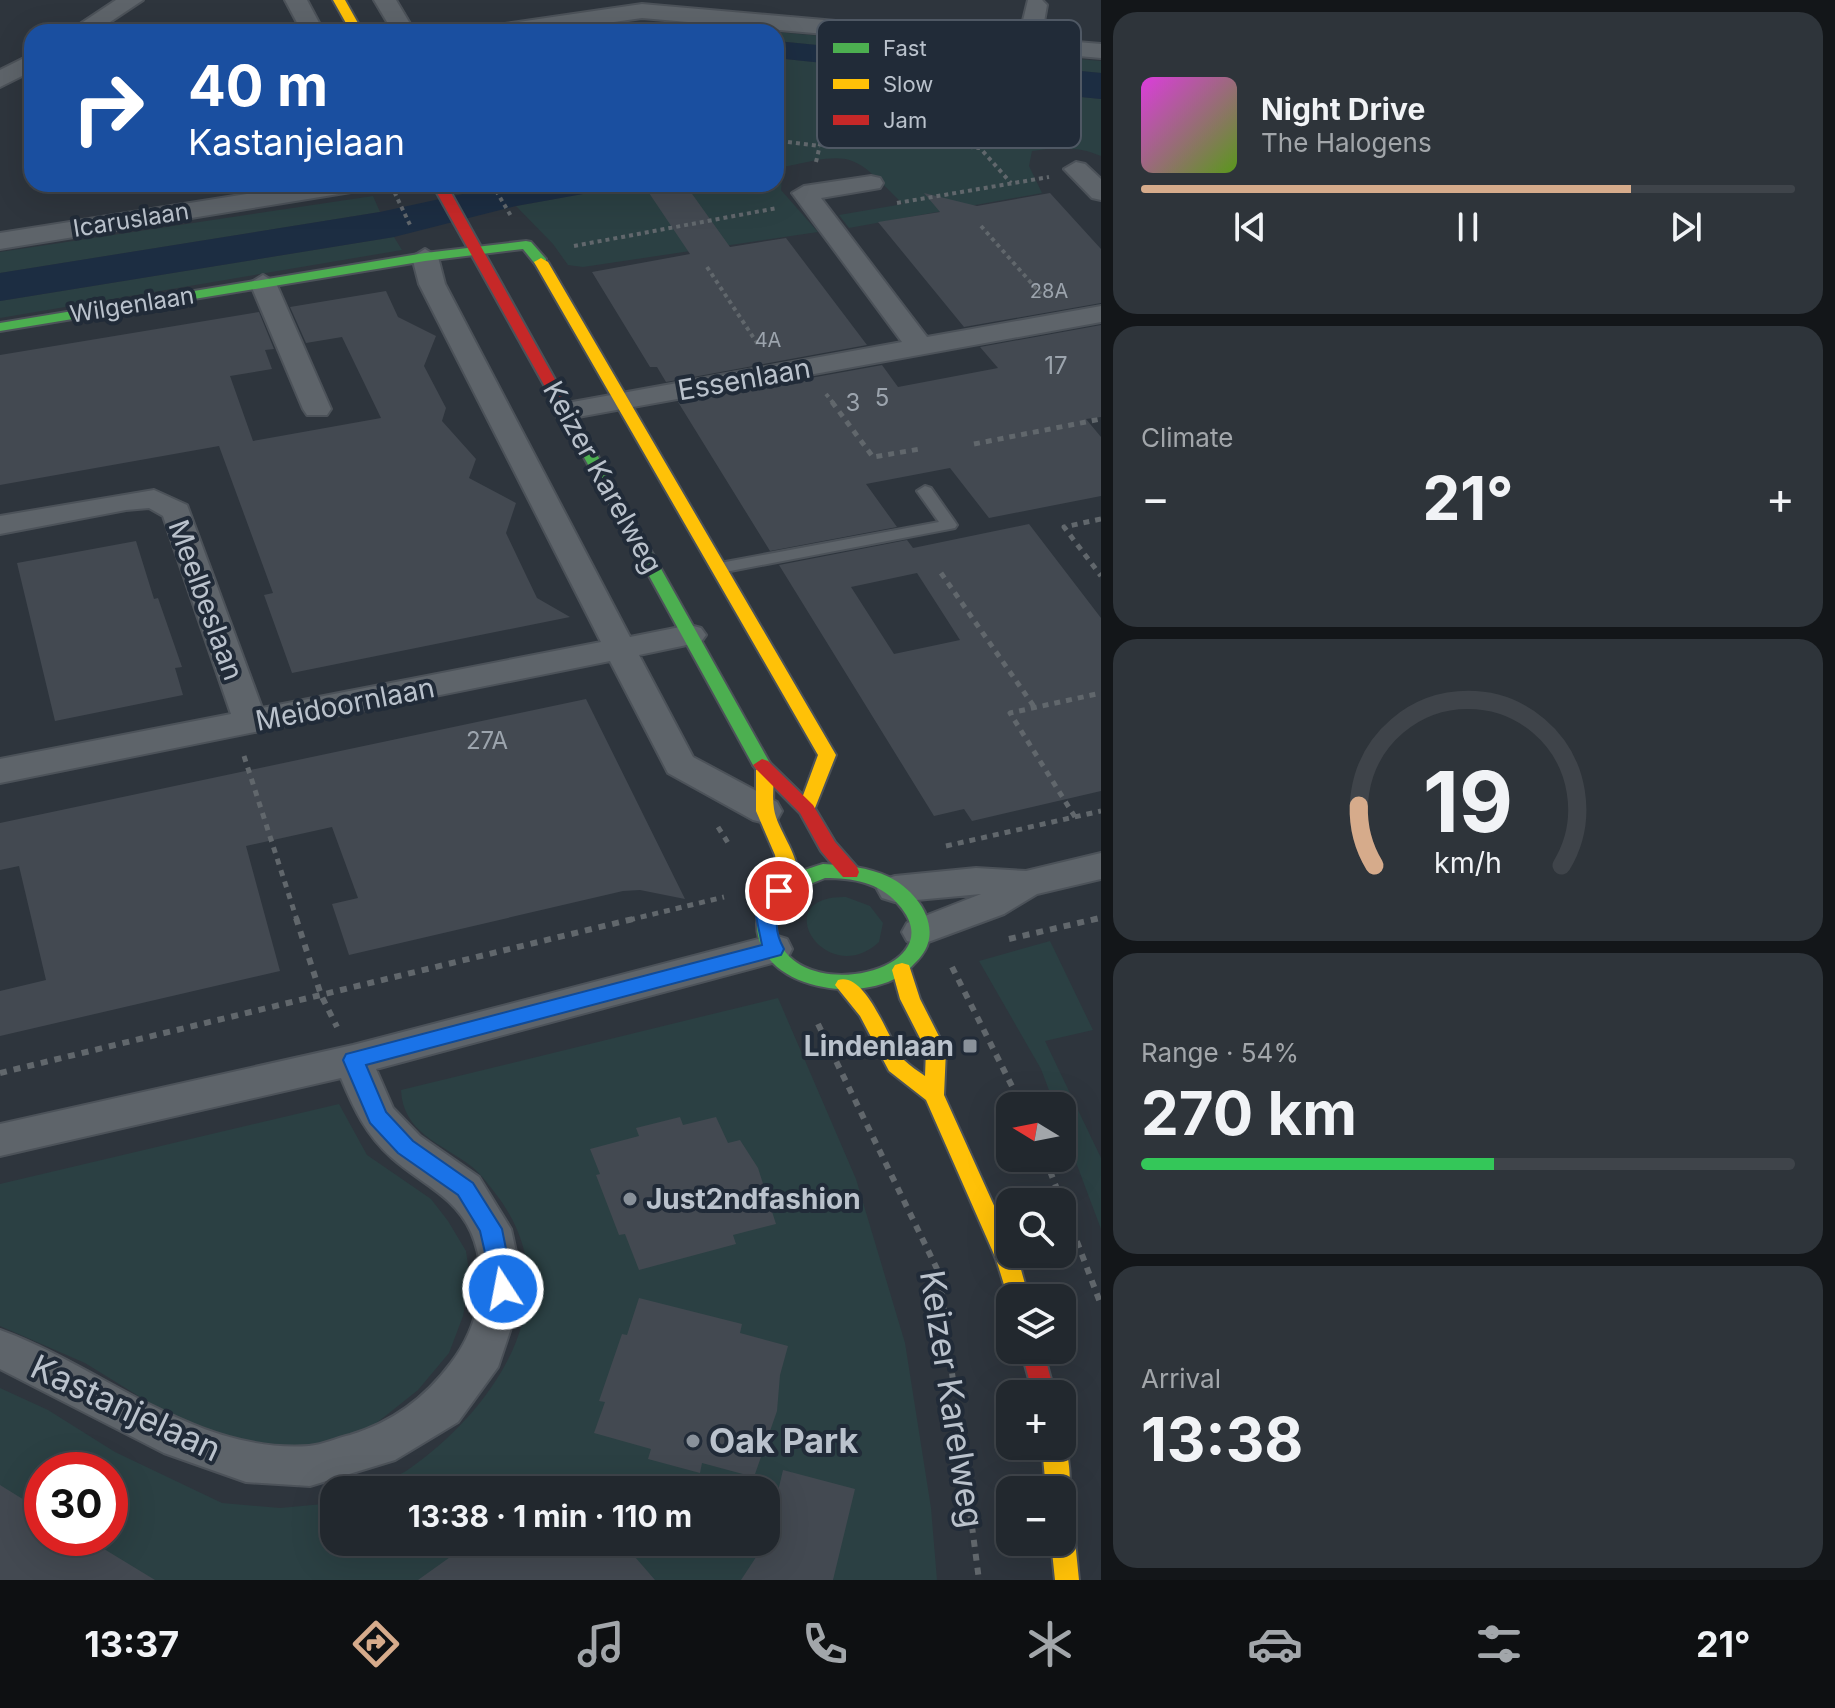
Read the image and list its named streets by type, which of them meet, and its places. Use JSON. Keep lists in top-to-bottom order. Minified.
{"streets":{"main road":["Wilgenlaan","Keizer Karelweg"],"street":["Icaruslaan","Essenlaan","Meelbeslaan","Meidoornlaan","Kastanjelaan"]},"crossings":[["Wilgenlaan","Keizer Karelweg"],["Essenlaan","Keizer Karelweg"],["Keizer Karelweg","Meidoornlaan"],["Meelbeslaan","Meidoornlaan"]],"places":{"transit":["Lindenlaan"],"other":["Just2ndfashion","Oak Park"]},"house_numbers":["28A","4A","17","5","3","27A"],"legend":["Fast","Slow","Jam"],"north":"left","page":{"turn":["40 m","Kastanjelaan"],"song":["Night Drive","The Halogens"],"tile":["Climate",["Range · 54%","270 km"],["Arrival","13:38"]],"heat":["−","21°","+"],"map_buttons":["+","−"],"limit":"30","trip":"13:38 · 1 min · 110 m","tabs":["13:37","21°"],"gauge":["19","km/h"]}}
